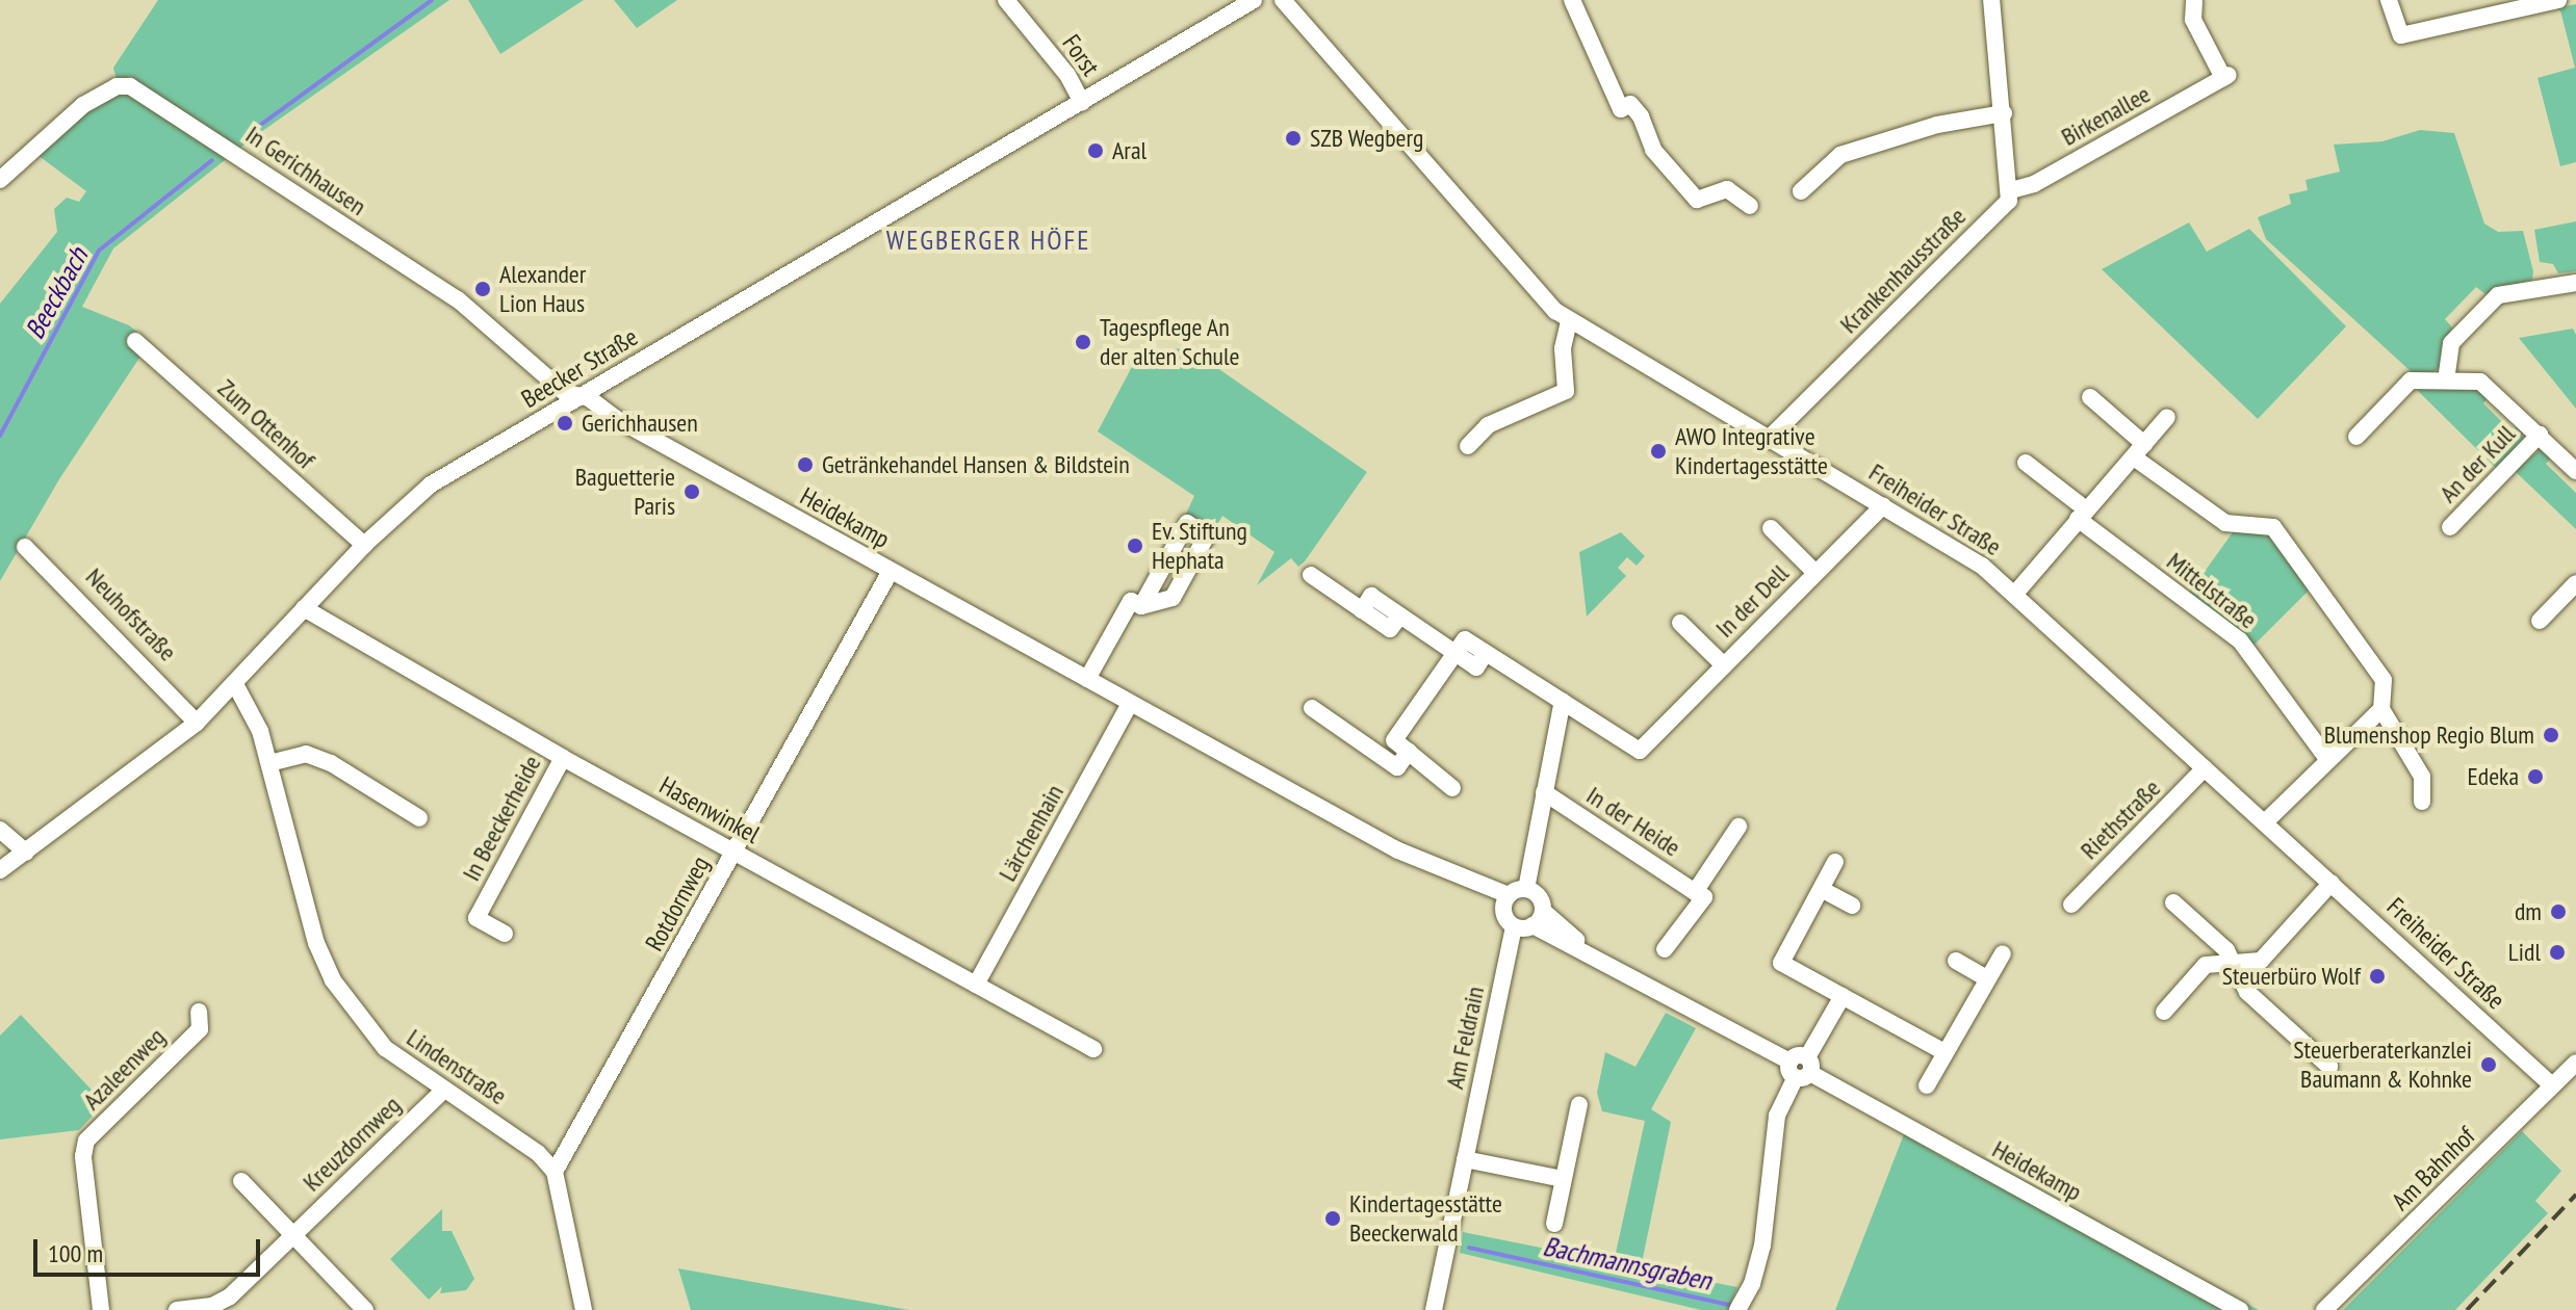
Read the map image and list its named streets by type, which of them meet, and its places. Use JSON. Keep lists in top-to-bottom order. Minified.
{"streets":{"street":["Forst","Birkenallee","In Gerichhausen","Krankenhausstraße","Beecker Straße","Zum Ottenhof","An der Kull","Freiheider Straße","Heidekamp","Mittelstraße","In der Dell","Neuhofstraße","Hasenwinkel","In Beeckerheide","Riethstraße","In der Heide","Lärchenhain","Rotdornweg","Am Feldrain","Lindenstraße","Azaleenweg","Kreuzdornweg","Am Bahnhof"]},"crossings":[["Forst","Beecker Straße"],["Birkenallee","Krankenhausstraße"],["In Gerichhausen","Beecker Straße"],["In Gerichhausen","Heidekamp"],["Krankenhausstraße","Freiheider Straße"],["Beecker Straße","Zum Ottenhof"],["Beecker Straße","Heidekamp"],["Beecker Straße","Neuhofstraße"],["Beecker Straße","Hasenwinkel"],["Beecker Straße","Lindenstraße"],["Freiheider Straße","In der Dell"],["Freiheider Straße","Riethstraße"],["Freiheider Straße","Am Bahnhof"],["Heidekamp","Lärchenhain"],["Heidekamp","Rotdornweg"],["Hasenwinkel","In Beeckerheide"],["Hasenwinkel","Lärchenhain"],["Hasenwinkel","Rotdornweg"],["Rotdornweg","Lindenstraße"],["Lindenstraße","Kreuzdornweg"]],"districts":["WEGBERGER HÖFE"],"water":["Beeckbach","Bachmannsgraben"],"places":["SZB Wegberg","Aral","Alexander Lion Haus","Tagespflege An der alten Schule","Gerichhausen","AWO Integrative Kindertagesstätte","Getränkehandel Hansen & Bildstein","Baguetterie Paris","Ev. Stiftung Hephata","Blumenshop Regio Blum","Edeka","dm","Lidl","Steuerbüro Wolf","Steuerberaterkanzlei Baumann & Kohnke","Kindertagesstätte Beeckerwald"],"scale_bar":"100 m"}
